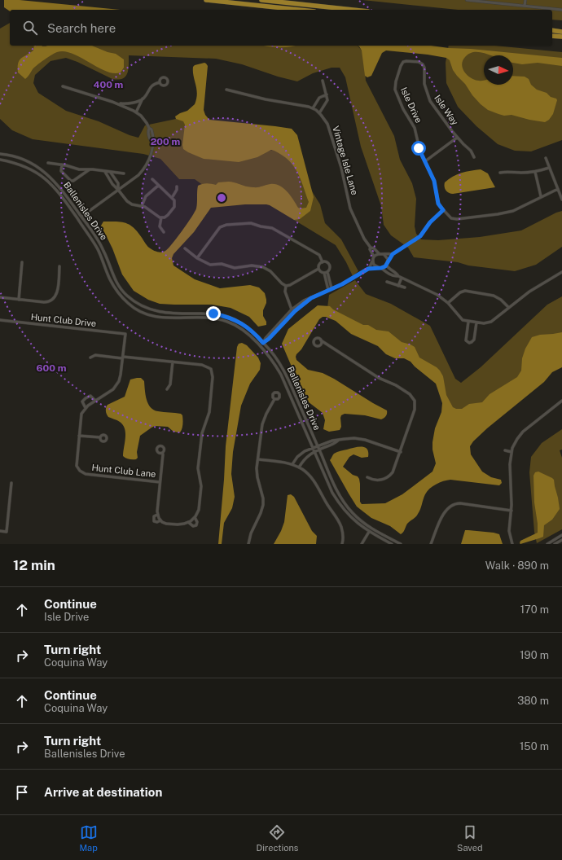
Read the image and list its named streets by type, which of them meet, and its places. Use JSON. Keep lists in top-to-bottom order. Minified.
{"streets":{"street":["Isle Drive","Isle Way","Vintage Isle Lane","Ballenisles Drive","Hunt Club Drive","Hunt Club Lane"]},"crossings":[["Isle Drive","Isle Way"]],"north":"right","page":{"search":"Search here","heading":["12 min","Walk · 890 m"],"list":[["Continue","Isle Drive","170 m"],["Turn right","Coquina Way","190 m"],["Continue","Coquina Way","380 m"],["Turn right","Ballenisles Drive","150 m"],"Arrive at destination"],"nav":["Map","Directions","Saved"]},"rings":["400 m","200 m","600 m"]}
